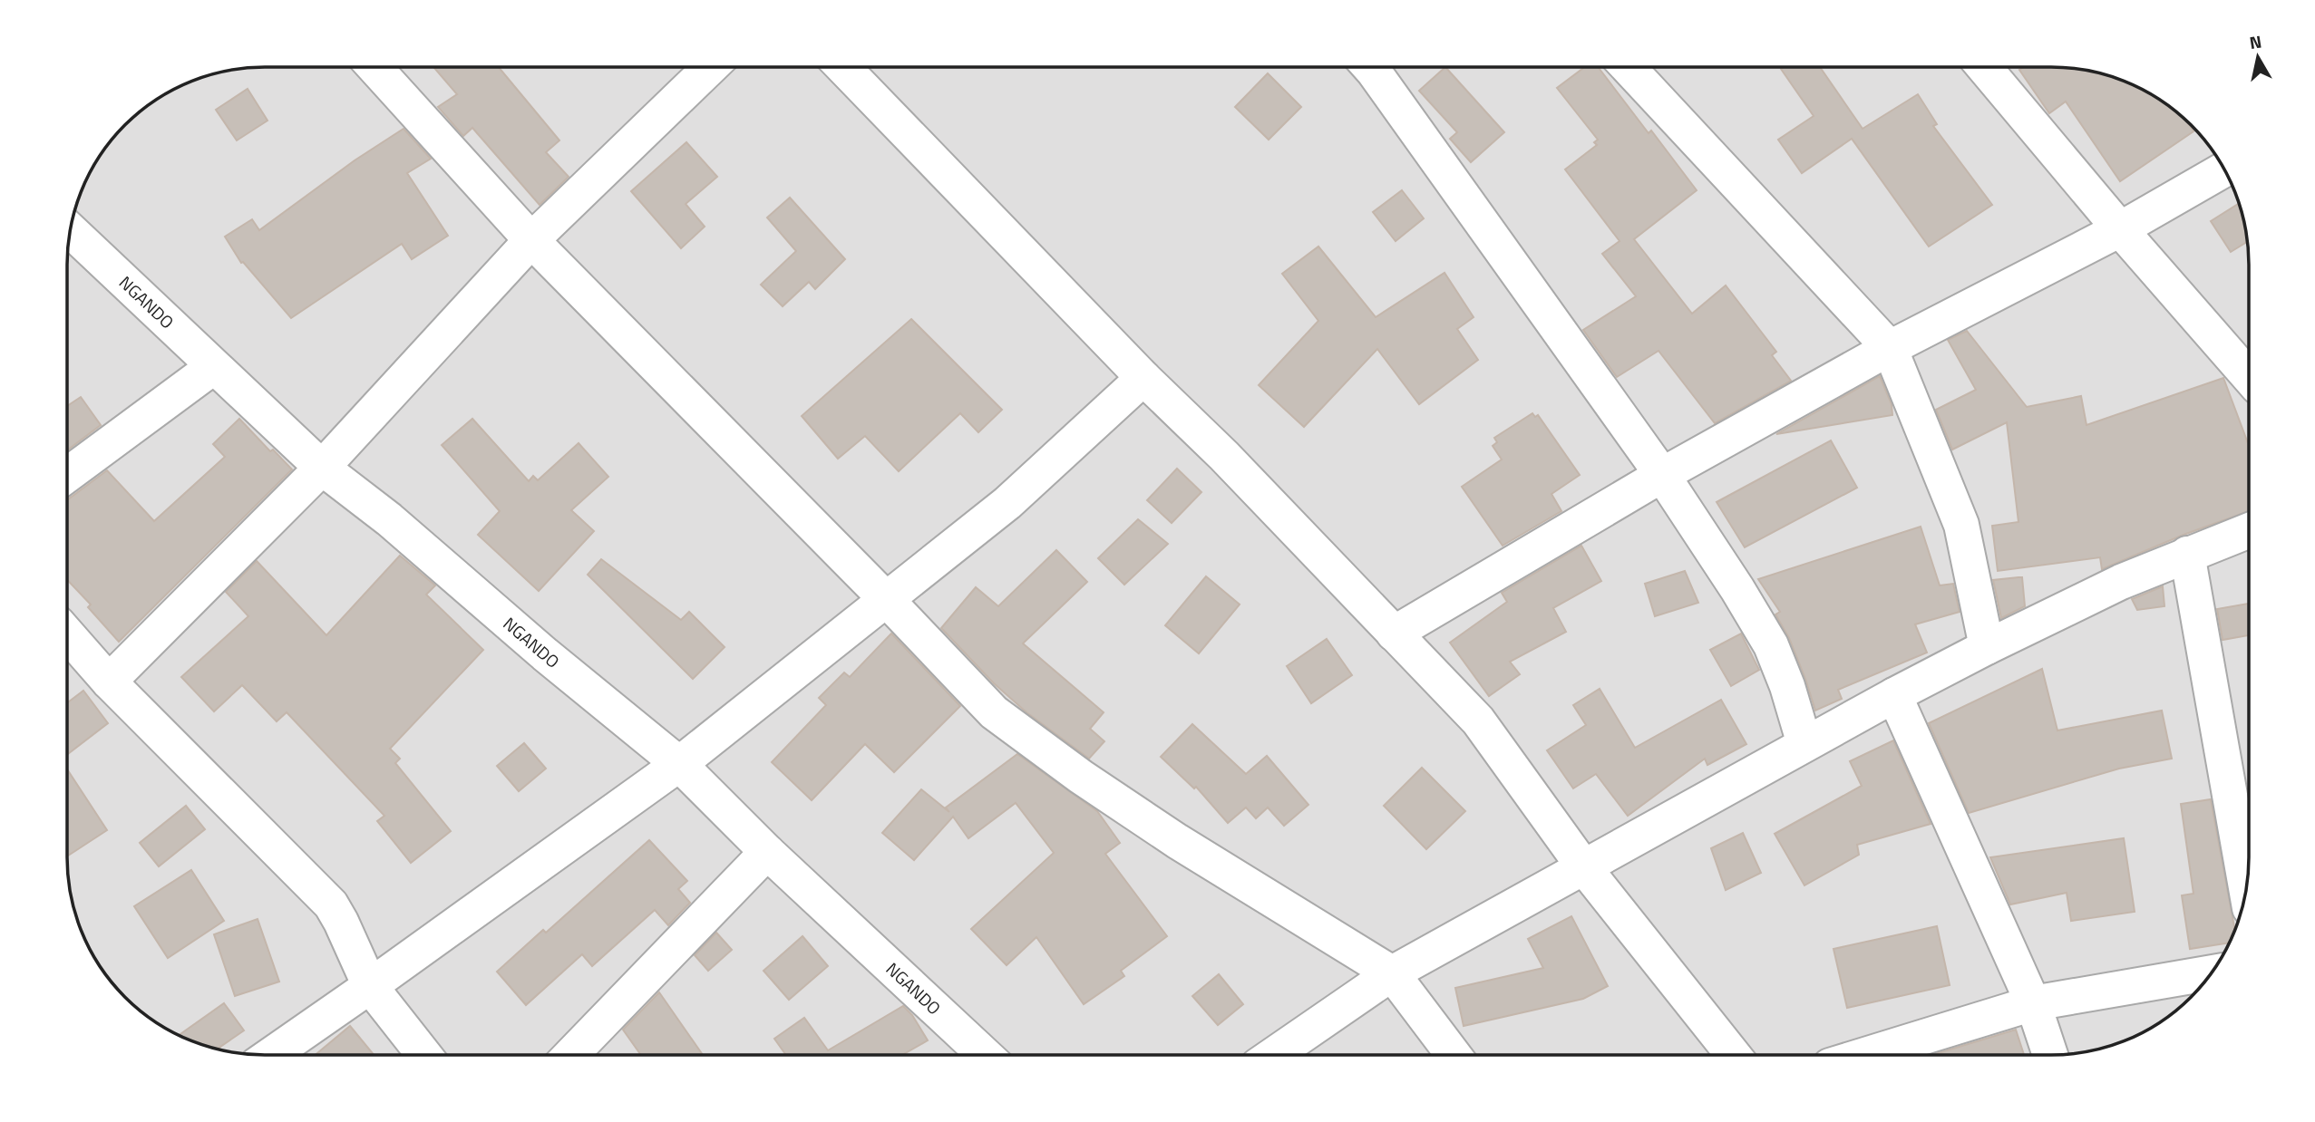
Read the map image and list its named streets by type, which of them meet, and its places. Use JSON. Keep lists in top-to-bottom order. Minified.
{"streets":{"street":["NGANDO"]},"north":"top"}
